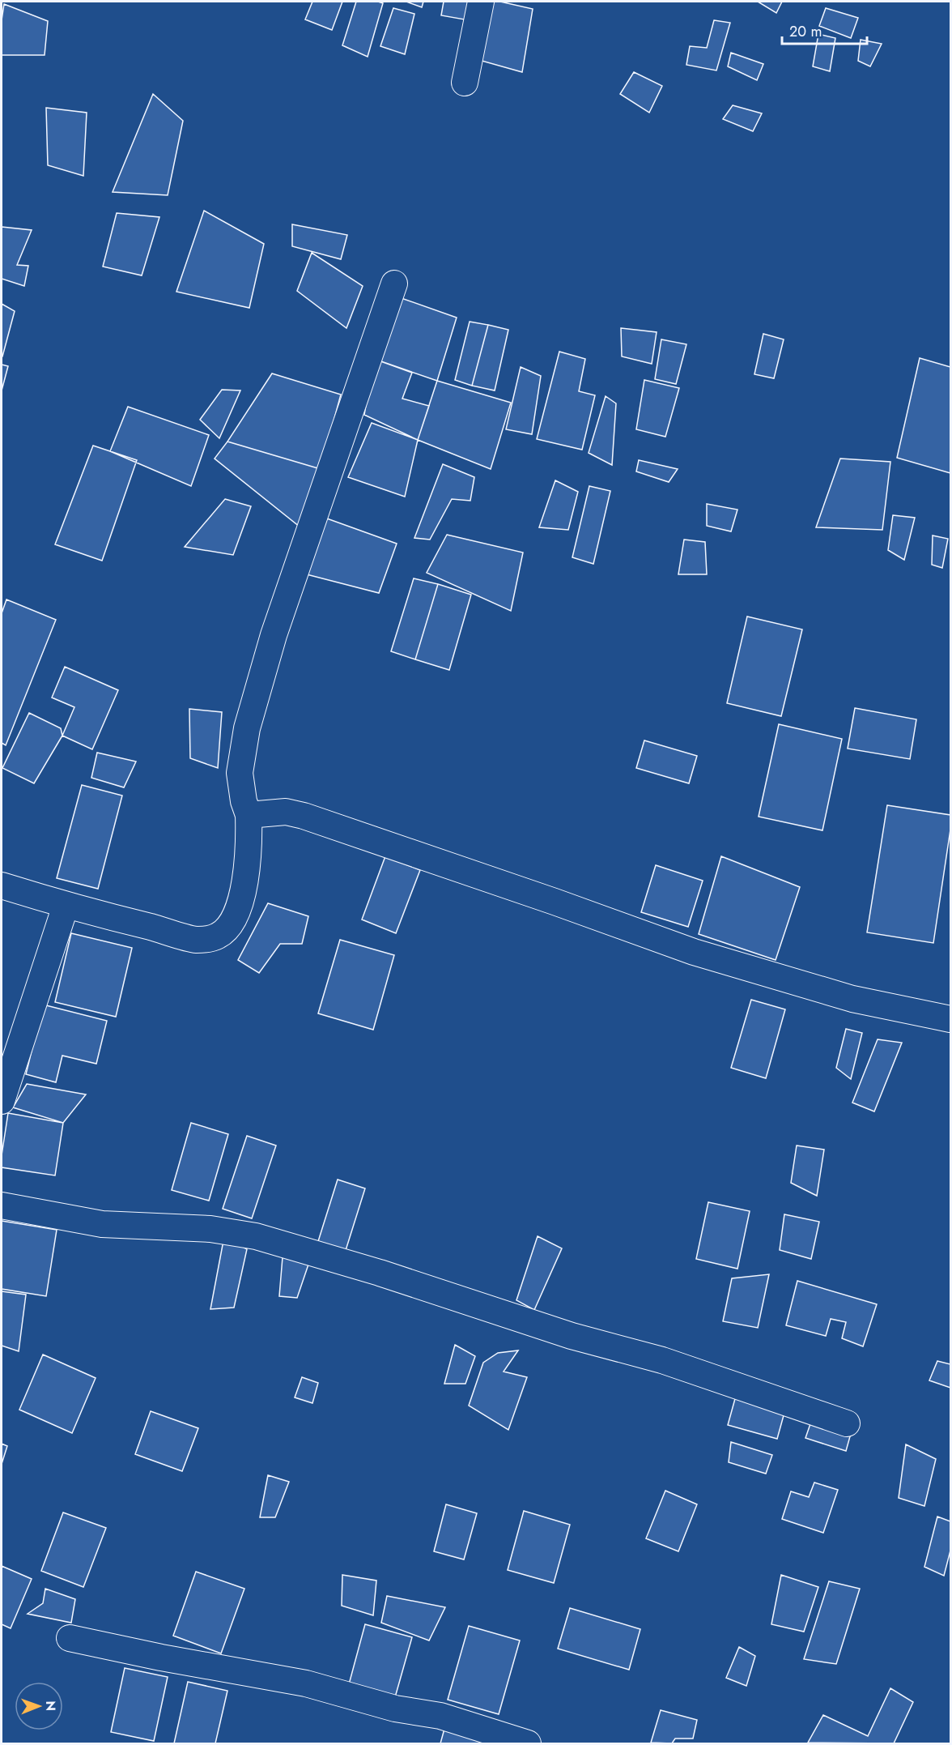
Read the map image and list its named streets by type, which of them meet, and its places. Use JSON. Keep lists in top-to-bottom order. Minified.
{"scale_bar":"20 m","north":"right"}
